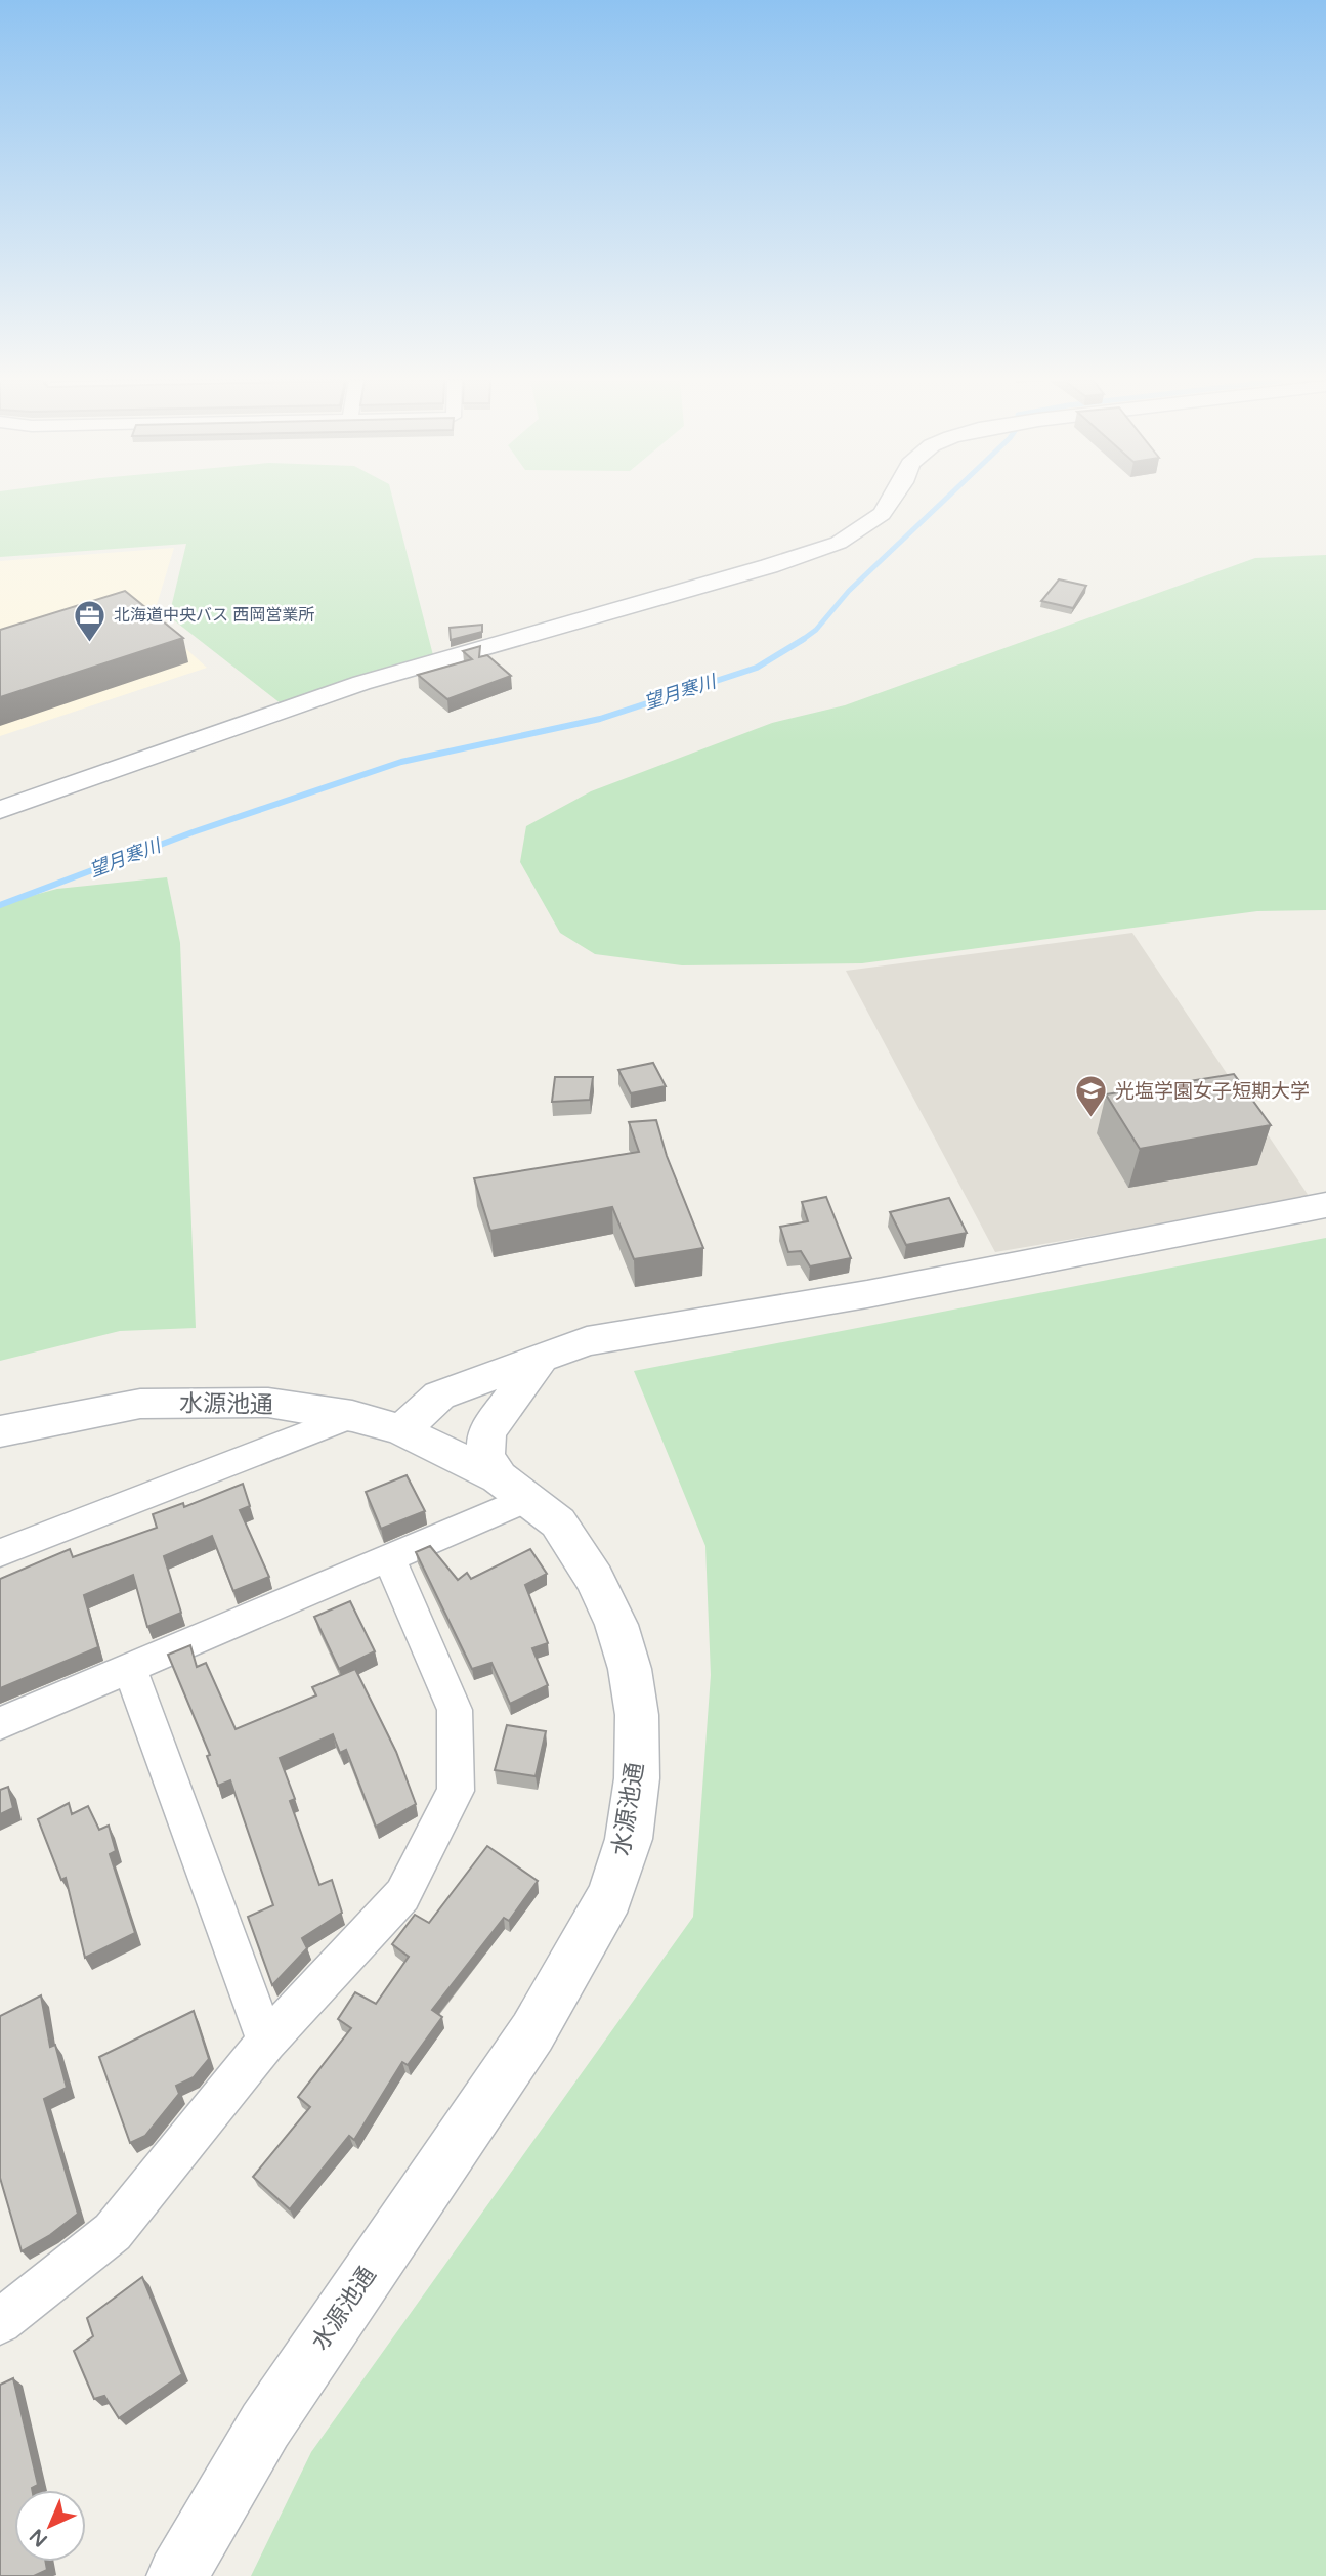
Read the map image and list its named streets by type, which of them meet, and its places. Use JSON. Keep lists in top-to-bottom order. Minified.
{"streets":{"street":["水源池通"]},"water":["望月寒川"],"places":{"office":["北海道中央バス 西岡営業所"],"school or university":["光塩学園女子短期大学"]},"north":"bottom left"}
